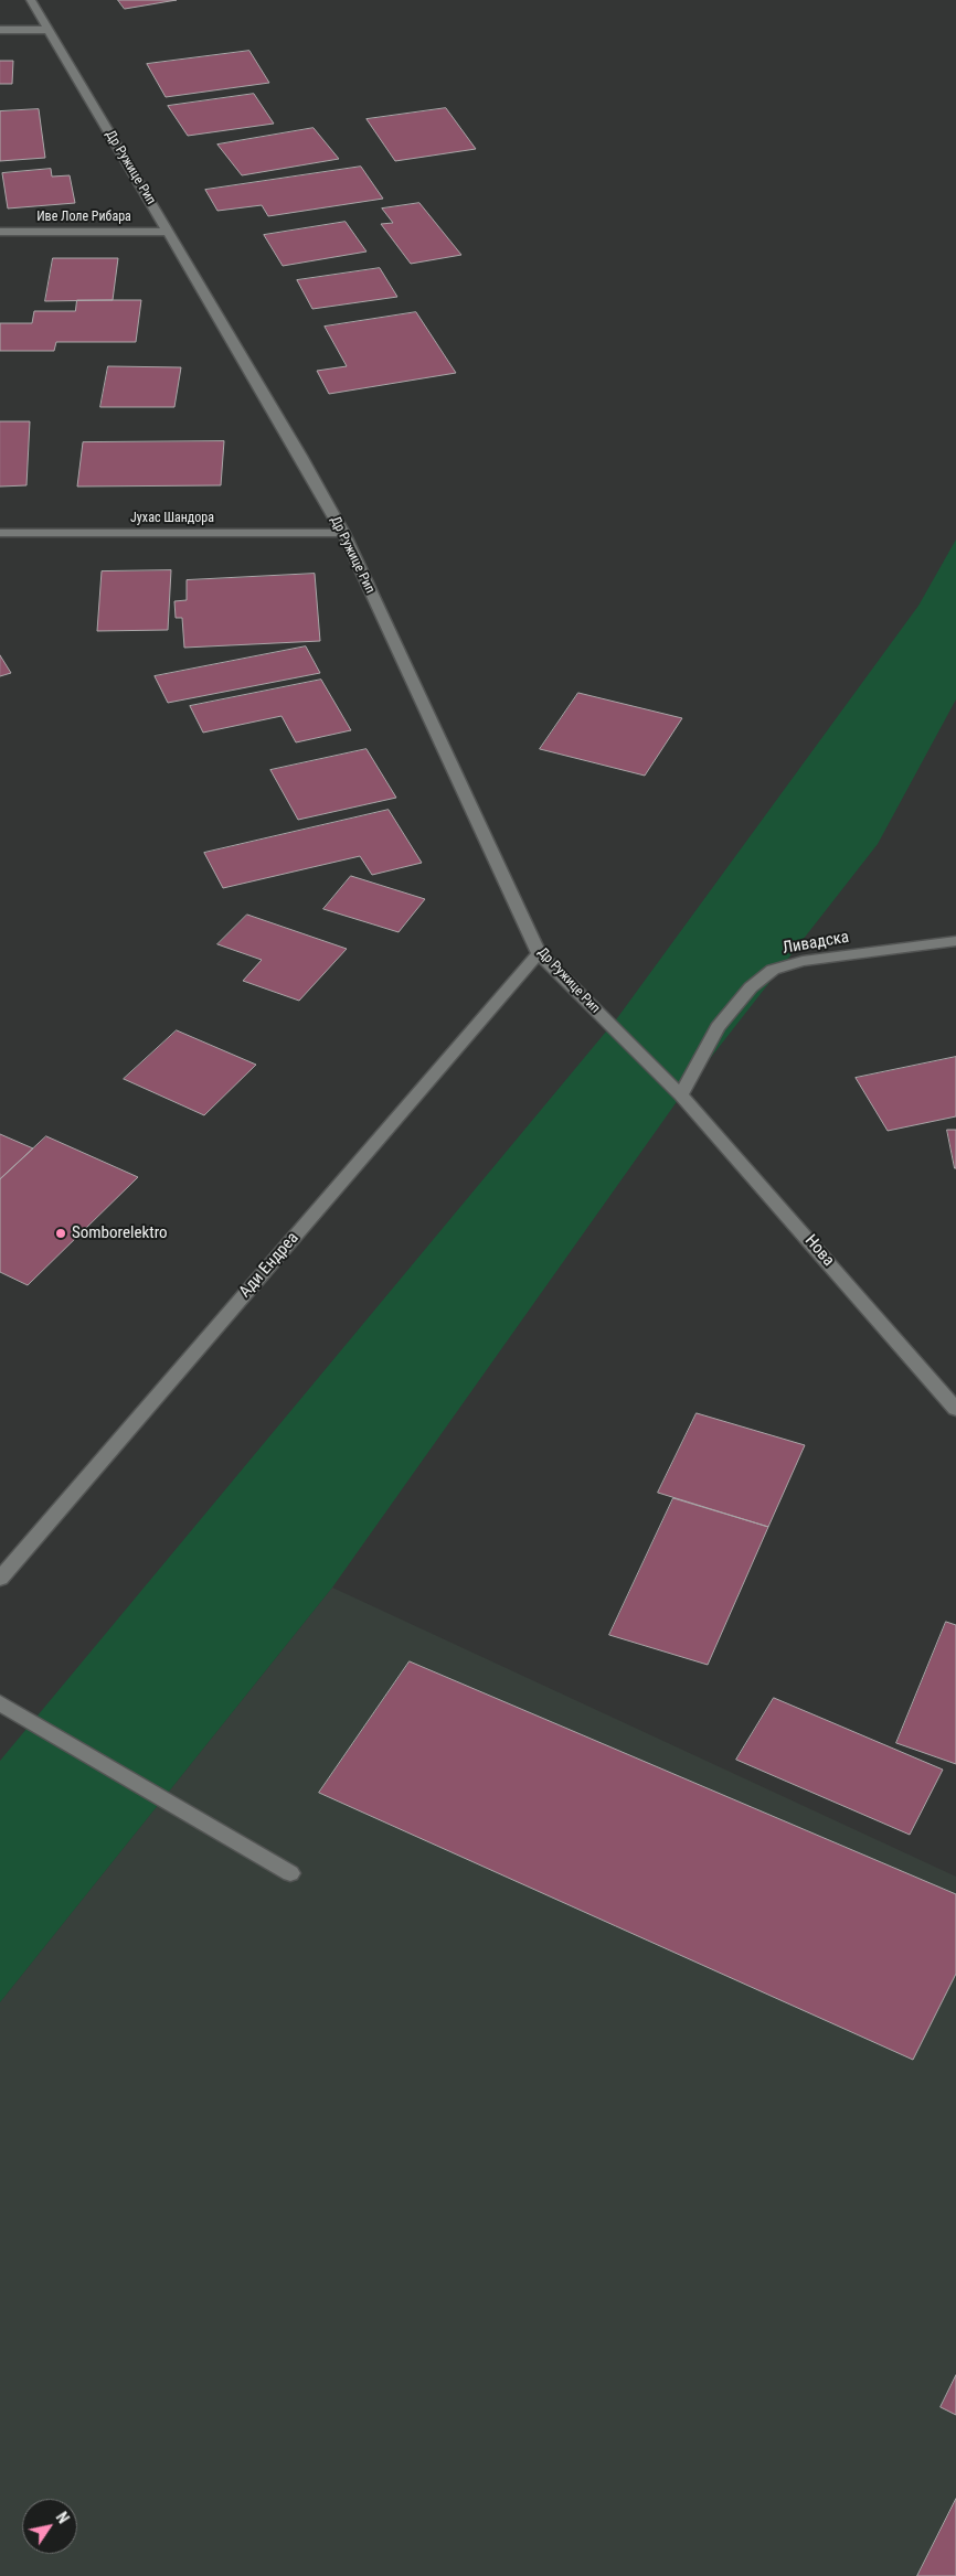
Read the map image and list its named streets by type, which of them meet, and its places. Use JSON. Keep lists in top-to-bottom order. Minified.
{"streets":{"street":["Др Ружице Рип","Иве Лоле Рибара","Јухас Шандора","Ливадска","Нова","Ади Ендреа"]},"crossings":[["Др Ружице Рип","Иве Лоле Рибара"],["Др Ружице Рип","Јухас Шандора"],["Др Ружице Рип","Ливадска"],["Др Ружице Рип","Нова"],["Др Ружице Рип","Ади Ендреа"],["Ливадска","Нова"]],"places":["Somborelektro"],"north":"top right"}
